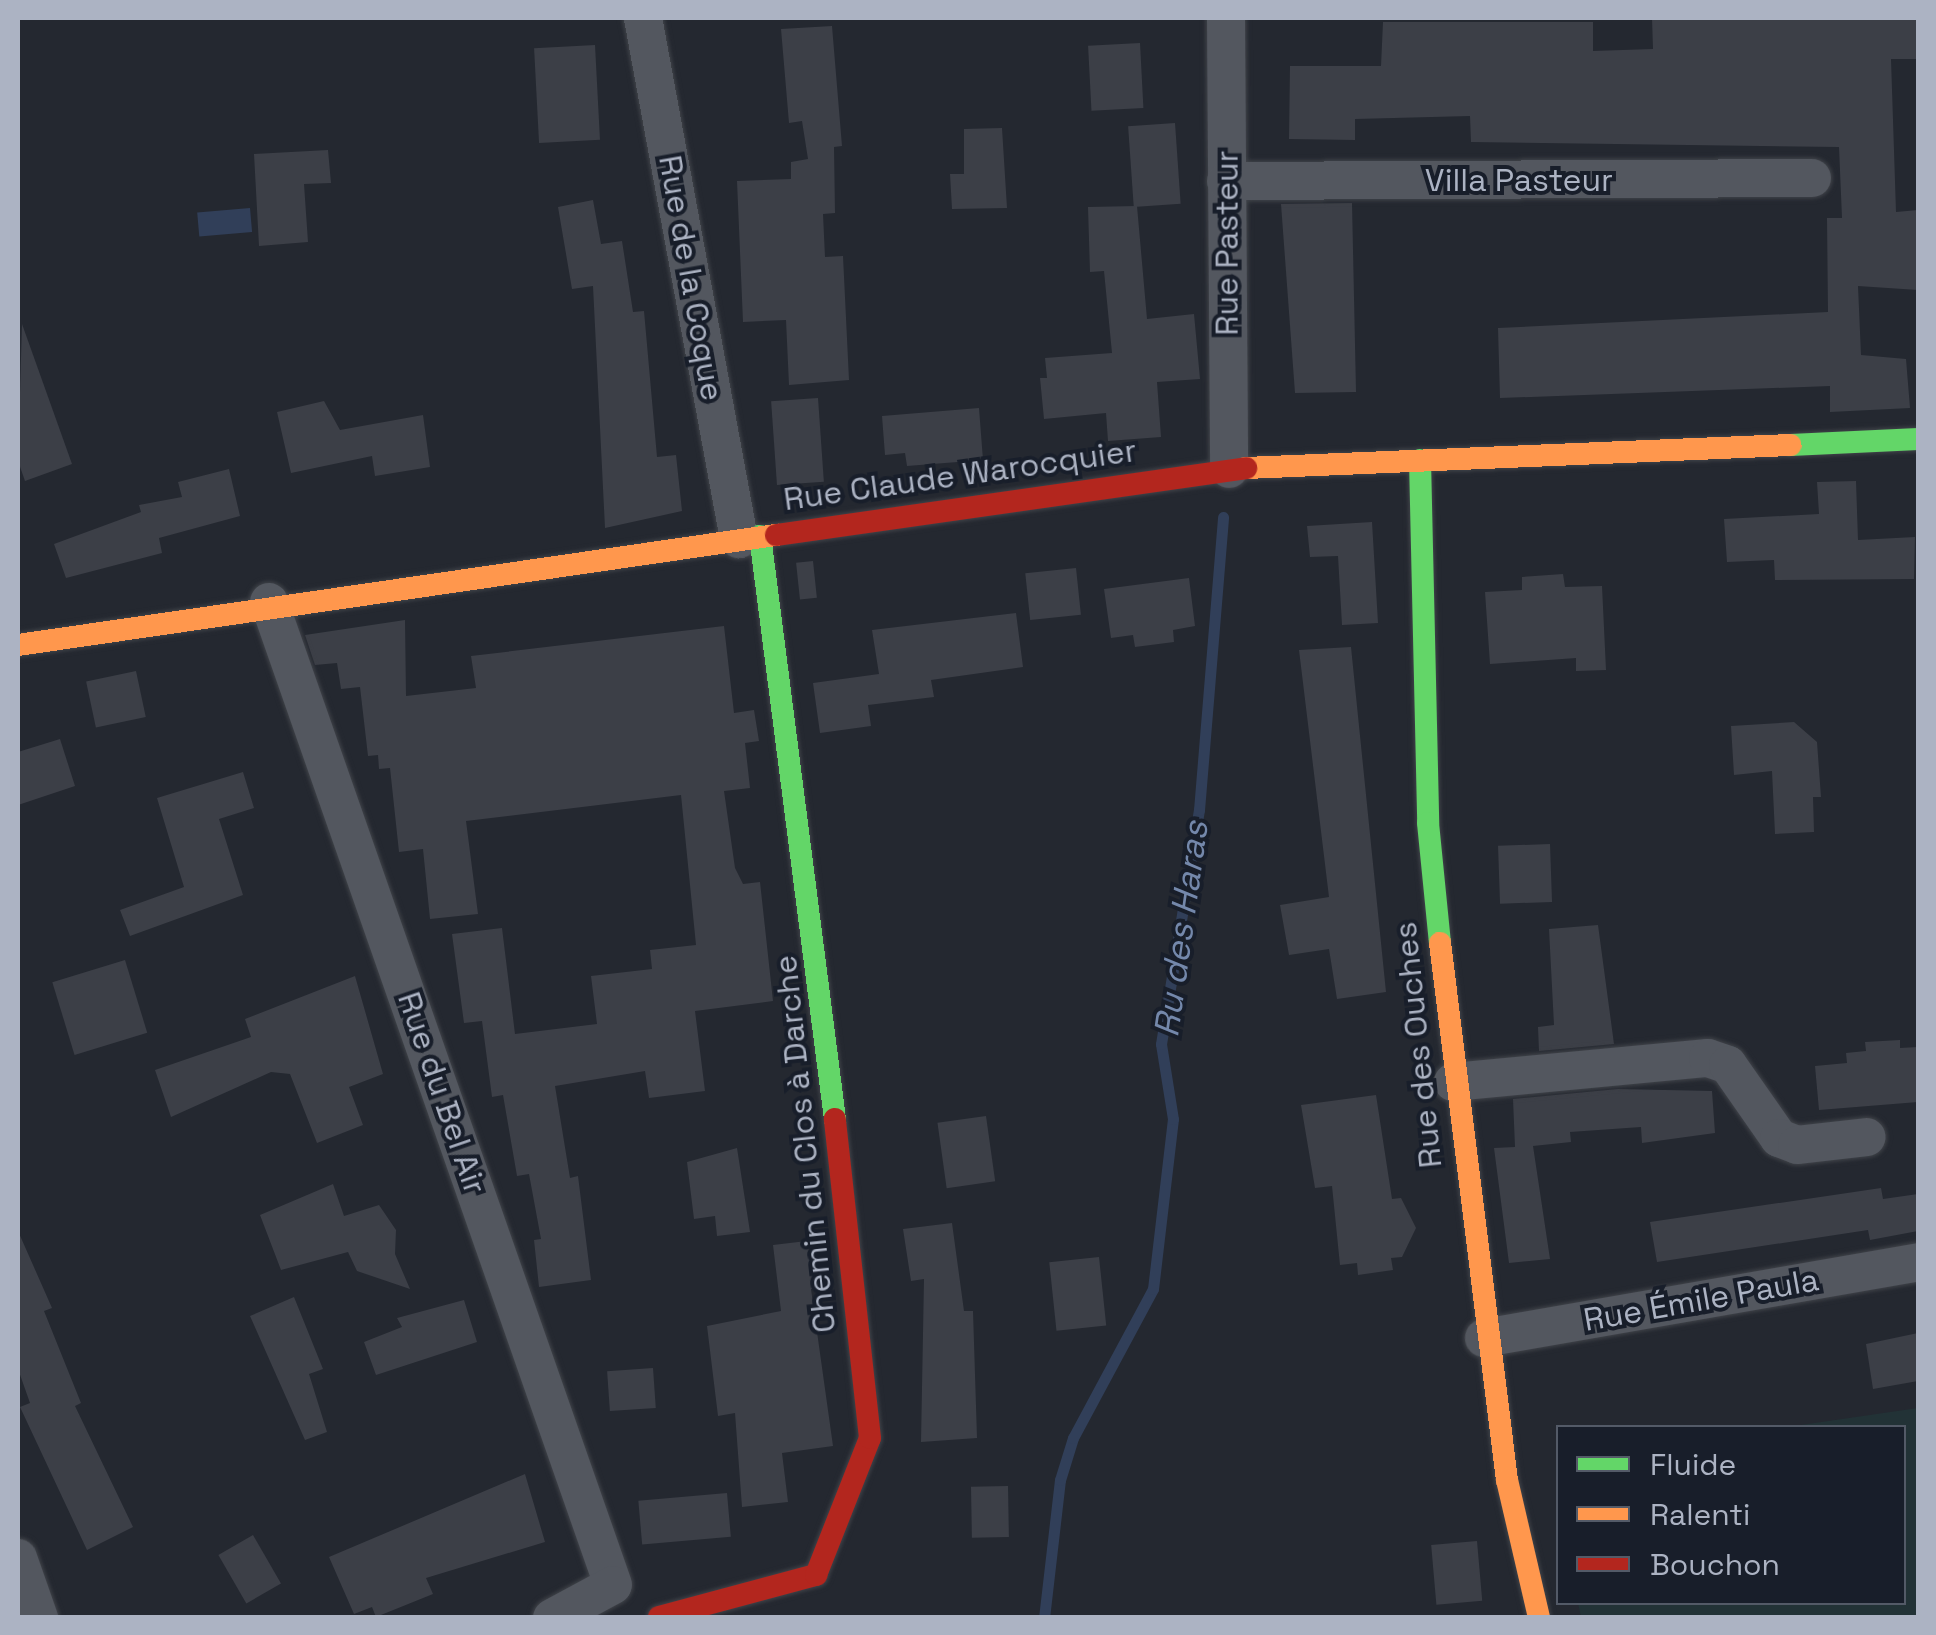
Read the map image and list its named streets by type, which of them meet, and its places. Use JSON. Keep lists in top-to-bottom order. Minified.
{"streets":{"street":["Villa Pasteur","Rue Pasteur","Rue de la Coque","Rue Claude Warocquier","Rue des Ouches","Rue du Bel Air","Chemin du Clos à Darche","Rue Émile Paula"]},"crossings":[["Villa Pasteur","Rue Pasteur"],["Rue Pasteur","Rue Claude Warocquier"],["Rue de la Coque","Rue Claude Warocquier"],["Rue de la Coque","Chemin du Clos à Darche"],["Rue Claude Warocquier","Rue des Ouches"],["Rue Claude Warocquier","Rue du Bel Air"],["Rue Claude Warocquier","Chemin du Clos à Darche"],["Rue des Ouches","Rue Émile Paula"]],"water":["Ru des Haras"],"legend":["Fluide","Ralenti","Bouchon"]}
